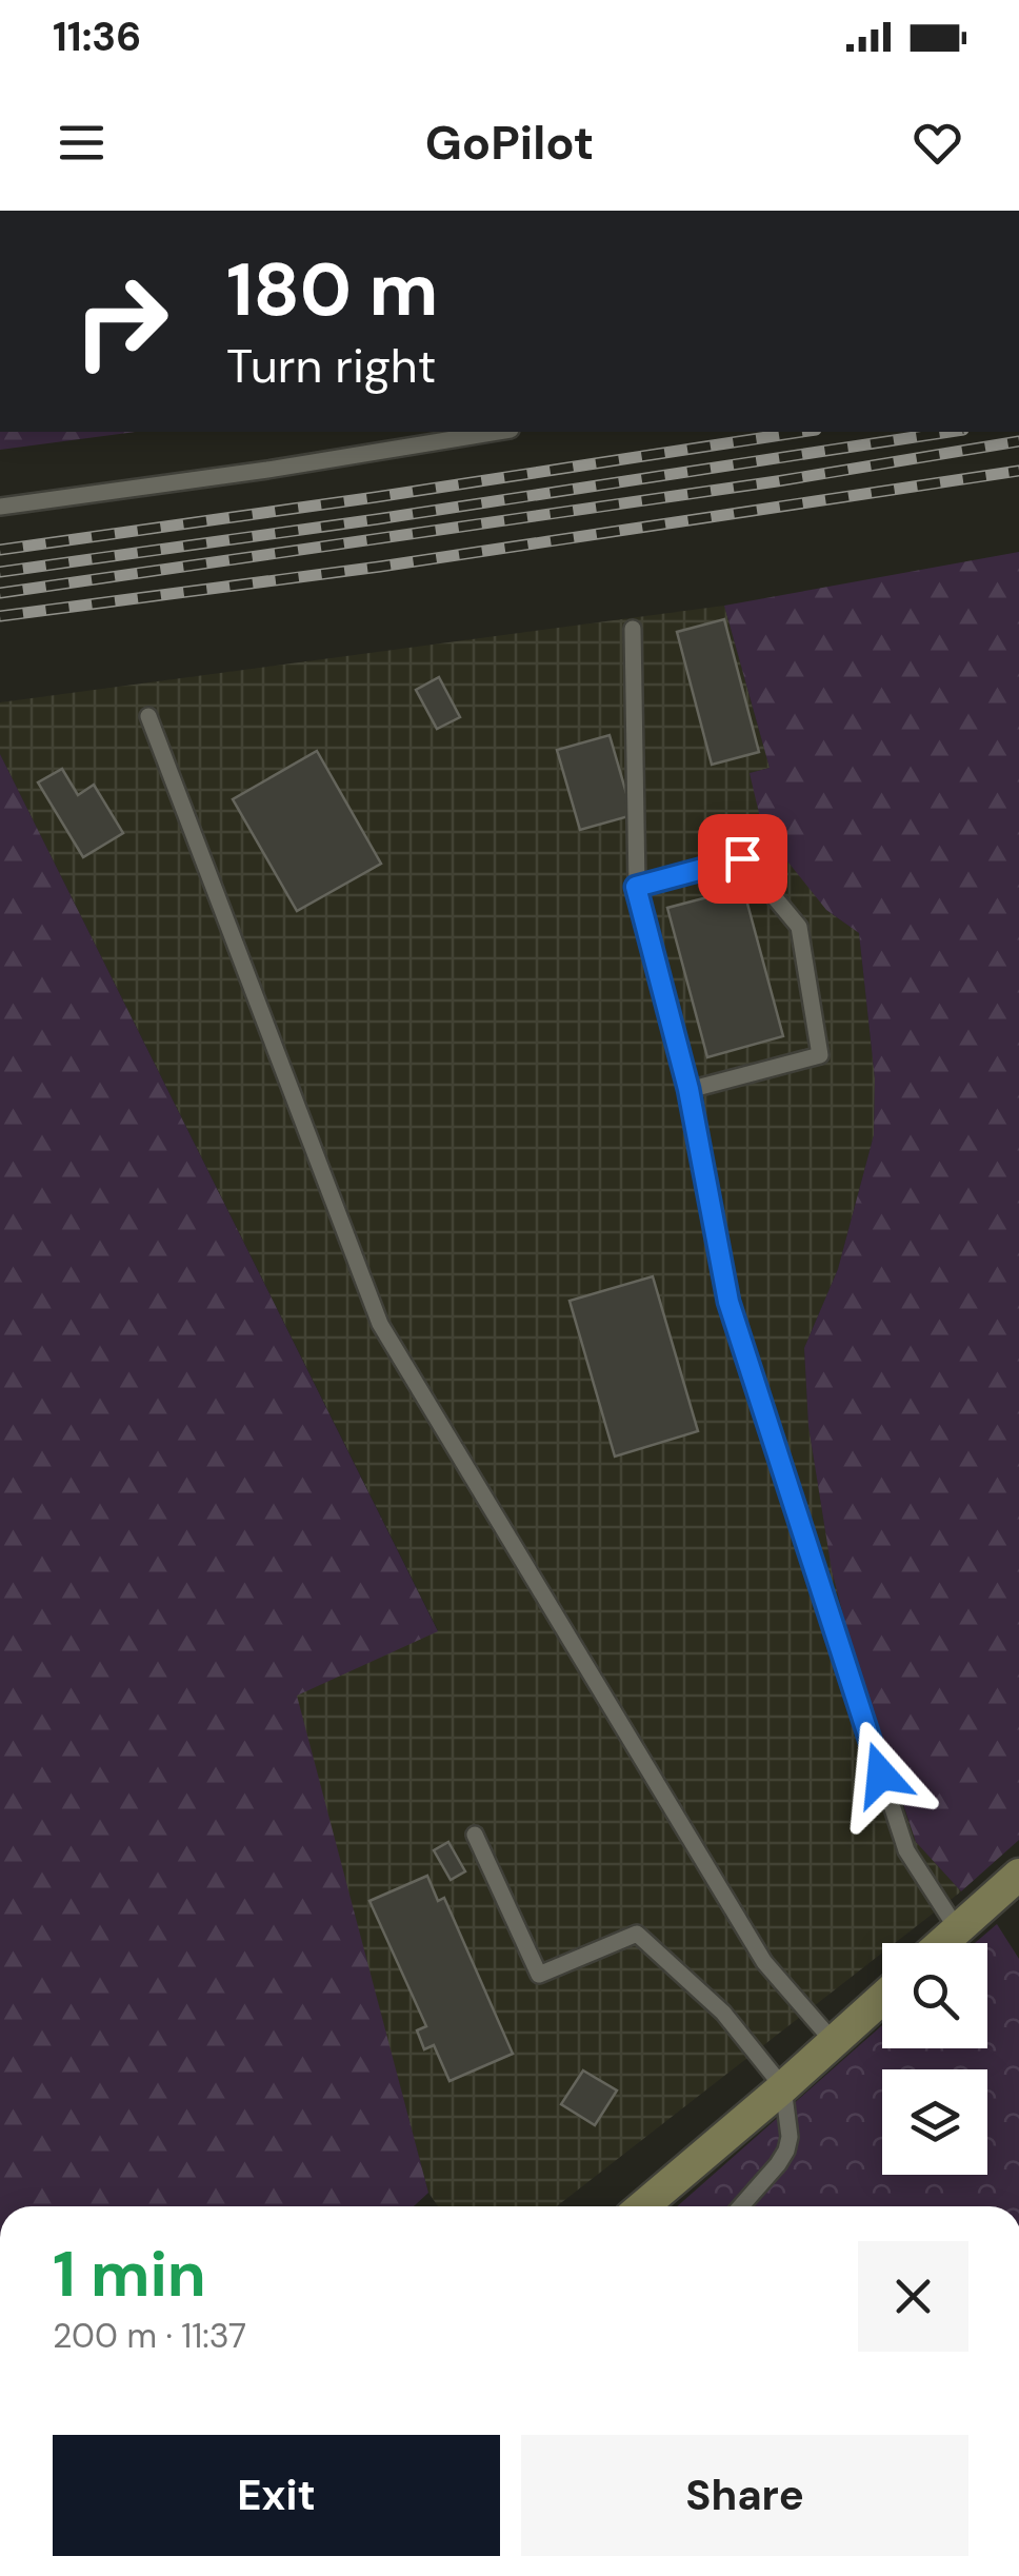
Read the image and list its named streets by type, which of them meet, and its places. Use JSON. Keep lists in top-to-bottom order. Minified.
{"page":{"status":"11:36","header":"GoPilot","turn":["180 m","Turn right"],"heading":["1 min","200 m · 11:37"],"buttons":["Exit","Share"]}}
